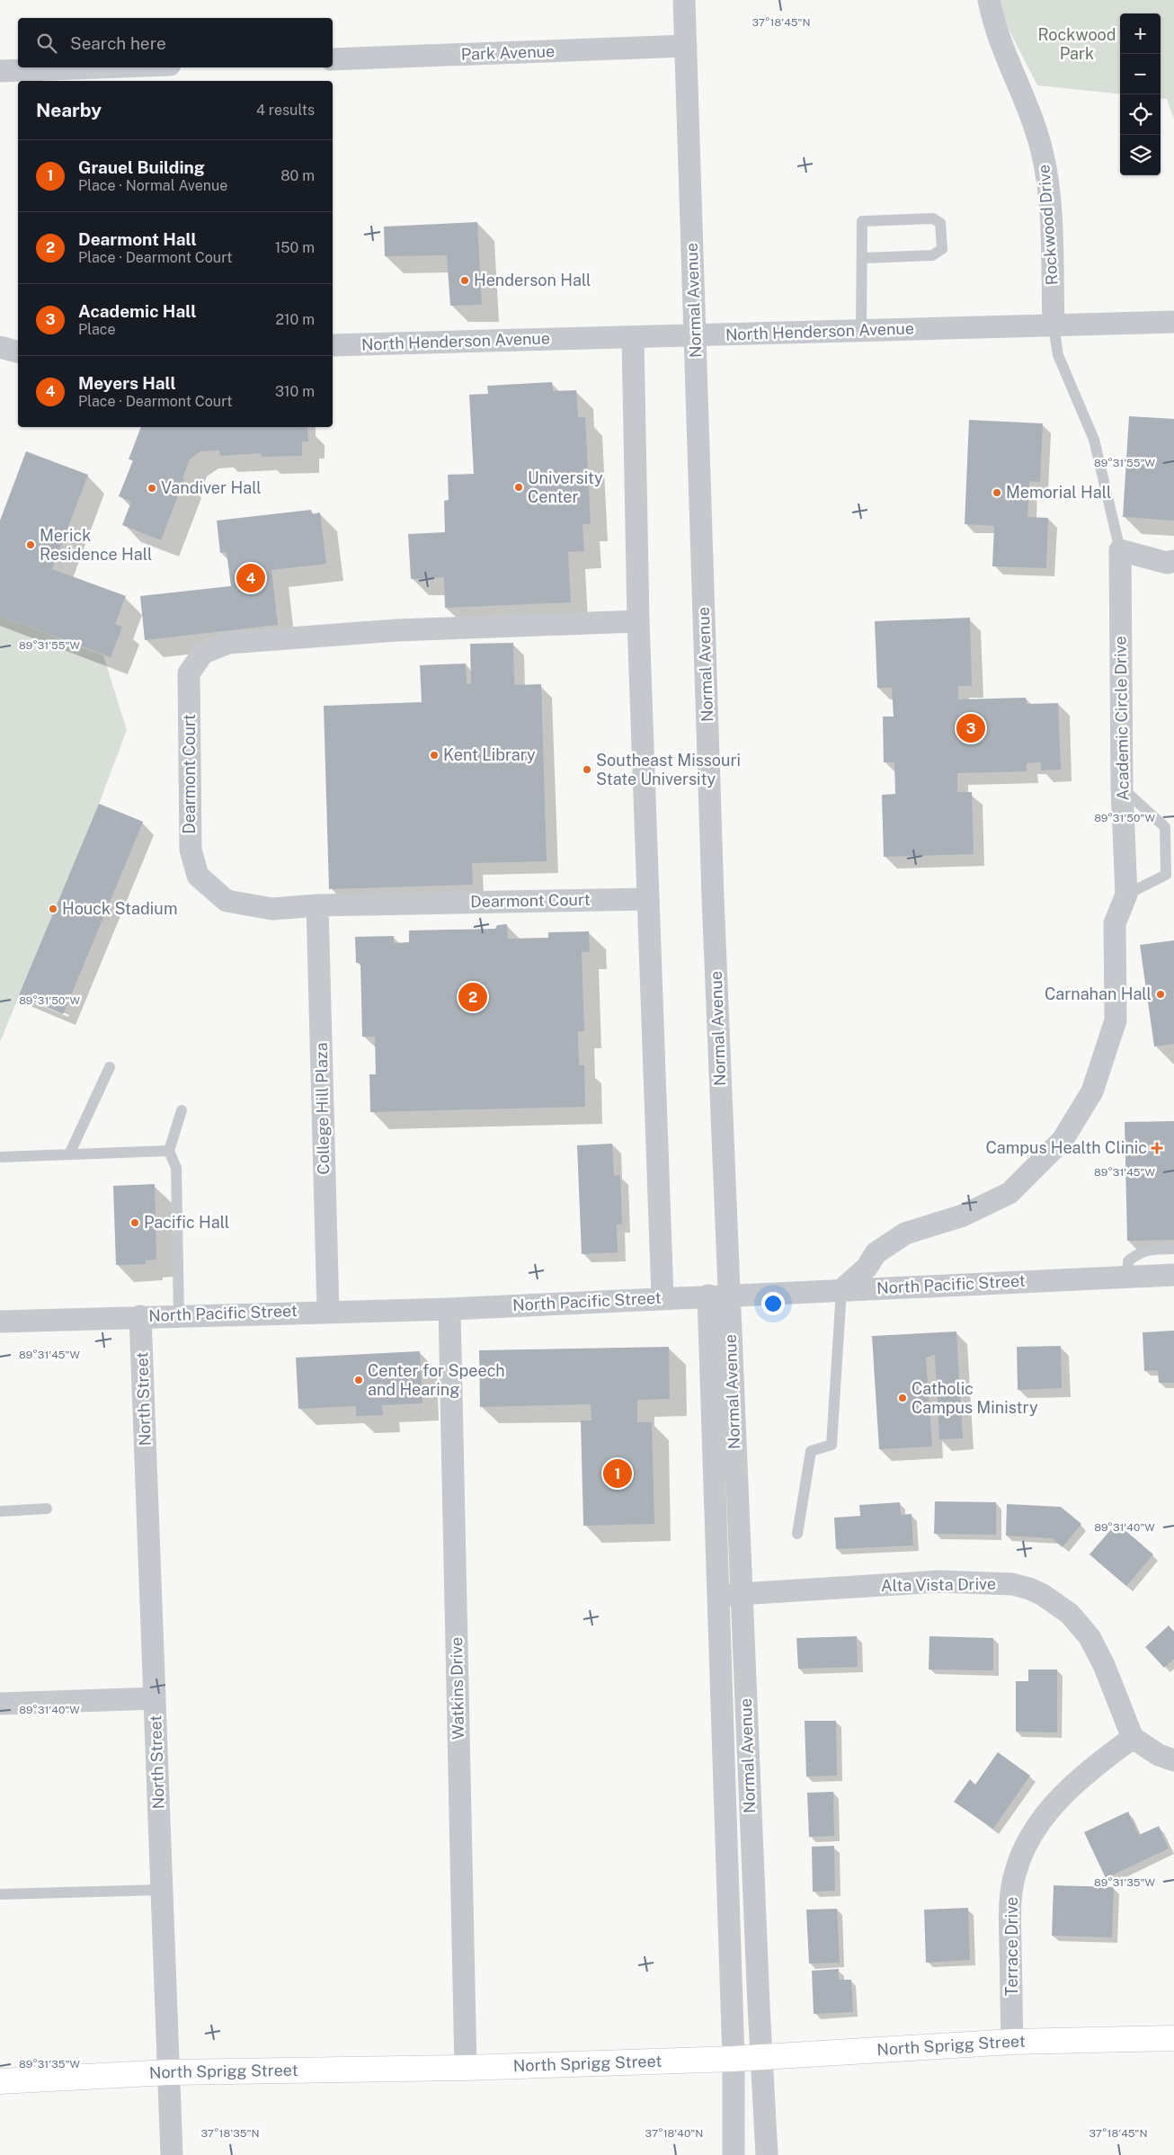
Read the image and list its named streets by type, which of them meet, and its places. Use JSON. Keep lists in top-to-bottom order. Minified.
{"streets":{"main road":["North Sprigg Street"],"street":["Park Avenue","Rockwood Drive","Normal Avenue","North Henderson Avenue","Academic Circle Drive","Dearmont Court","College Hill Plaza","North Pacific Street","North Street","Alta Vista Drive","Watkins Drive","Terrace Drive"]},"crossings":[["Park Avenue","Normal Avenue"],["Rockwood Drive","North Henderson Avenue"],["Normal Avenue","North Henderson Avenue"],["Normal Avenue","North Pacific Street"],["Normal Avenue","Alta Vista Drive"],["Normal Avenue","North Sprigg Street"],["Academic Circle Drive","North Pacific Street"],["Dearmont Court","College Hill Plaza"],["College Hill Plaza","North Pacific Street"],["North Pacific Street","North Street"],["North Pacific Street","Watkins Drive"],["North Street","North Sprigg Street"],["Alta Vista Drive","Terrace Drive"],["Watkins Drive","North Sprigg Street"],["Terrace Drive","North Sprigg Street"]],"parks":["Rockwood Park"],"places":{"other":["Henderson Hall","University Center","Vandiver Hall","Memorial Hall","Merick Residence Hall","Kent Library","Southeast Missouri State University","Houck Stadium","Carnahan Hall","Pacific Hall","Center for Speech and Hearing","Catholic Campus Ministry"],"health":["Campus Health Clinic"]},"page":{"map_buttons":["+","−"],"search":"Search here","heading":["Nearby","4 results"],"list":[{"mark":"1","name":"Grauel Building","note":"Place · Normal Avenue","value":"80 m"},{"mark":"2","name":"Dearmont Hall","note":"Place · Dearmont Court","value":"150 m"},{"mark":"3","name":"Academic Hall","note":"Place","value":"210 m"},{"mark":"4","name":"Meyers Hall","note":"Place · Dearmont Court","value":"310 m"}],"pins":["4","3","2","1"]},"coordinates":["37°18'45\"N","89°31'55\"W","89°31'50\"W","89°31'45\"W","89°31'40\"W","89°31'35\"W","37°18'35\"N","37°18'40\"N"]}
